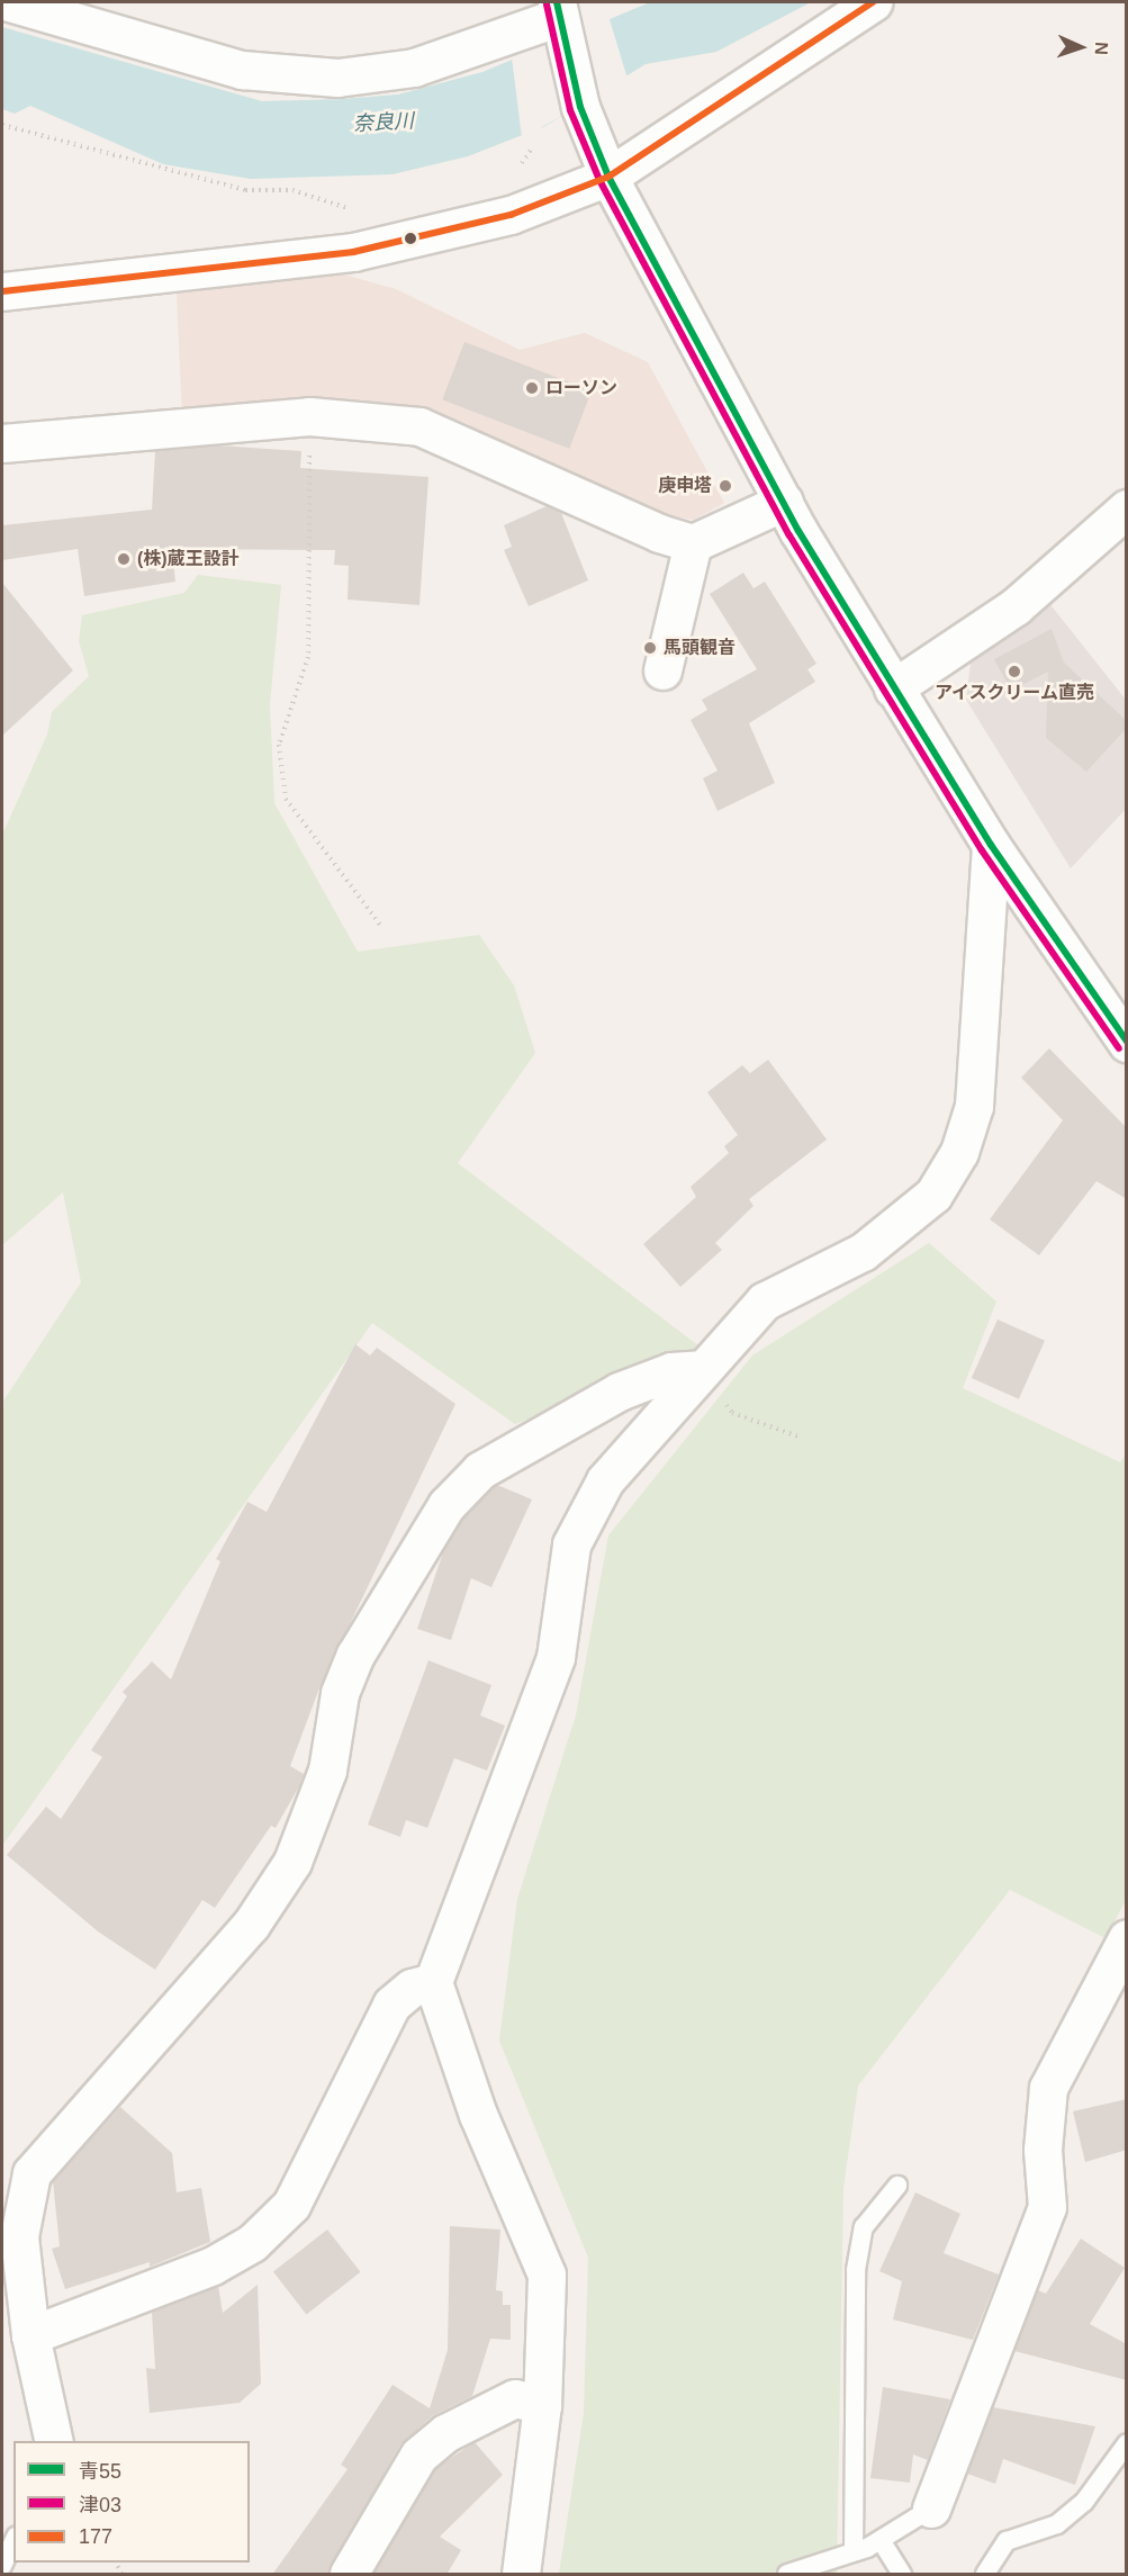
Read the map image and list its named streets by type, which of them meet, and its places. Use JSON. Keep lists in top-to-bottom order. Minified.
{"water":["奈良川"],"places":["ローソン","庚申塔","(株)蔵王設計","馬頭観音","アイスクリーム直売"],"lines":["transit line 青55","transit line 177","transit line 津03"],"legend":["青55","津03","177"],"north":"right"}
